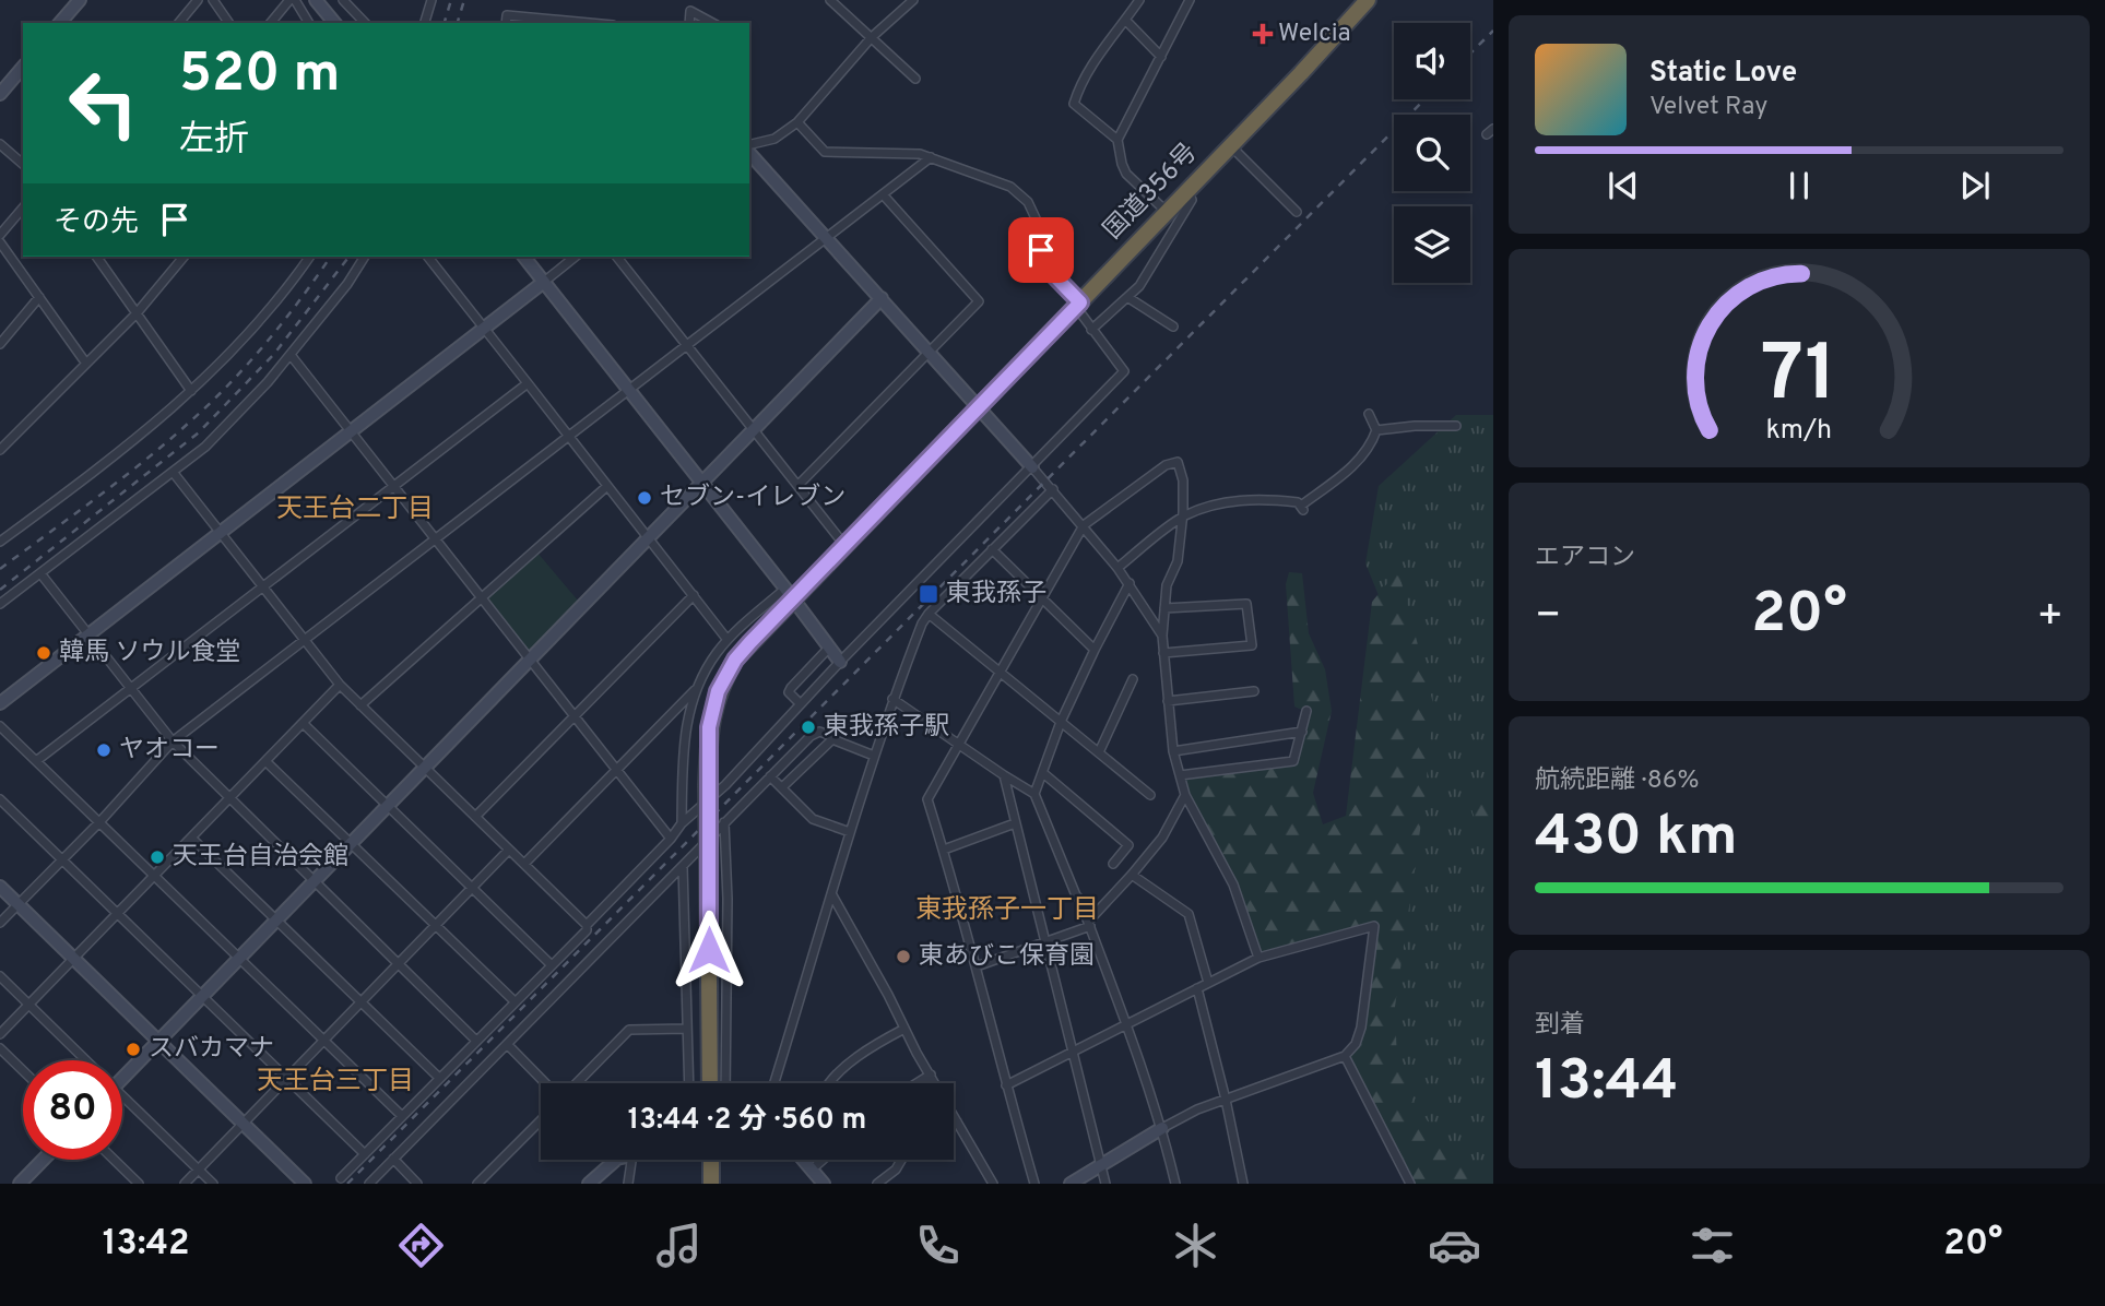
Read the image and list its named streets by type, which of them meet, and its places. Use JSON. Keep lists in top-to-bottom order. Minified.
{"streets":{"highway":["国道356号"]},"districts":["天王台二丁目","東我孫子一丁目","天王台三丁目"],"places":{"health":["Welcia"],"other":["セブン-イレブン","韓馬 ソウル食堂","東我孫子駅","ヤオコー","天王台自治会館","東あびこ保育園","スバカマナ"],"transit":["東我孫子"]},"page":{"turn":["520 m","左折"],"song":["Static Love","Velvet Ray"],"then":"その先","tile":["エアコン",["航続距離 · 86%","430 km"],["到着","13:44"]],"heat":["−","20°","+"],"limit":"80","trip":"13:44 · 2 分 · 560 m","tabs":["13:42","20°"],"gauge":["71","km/h"]}}
